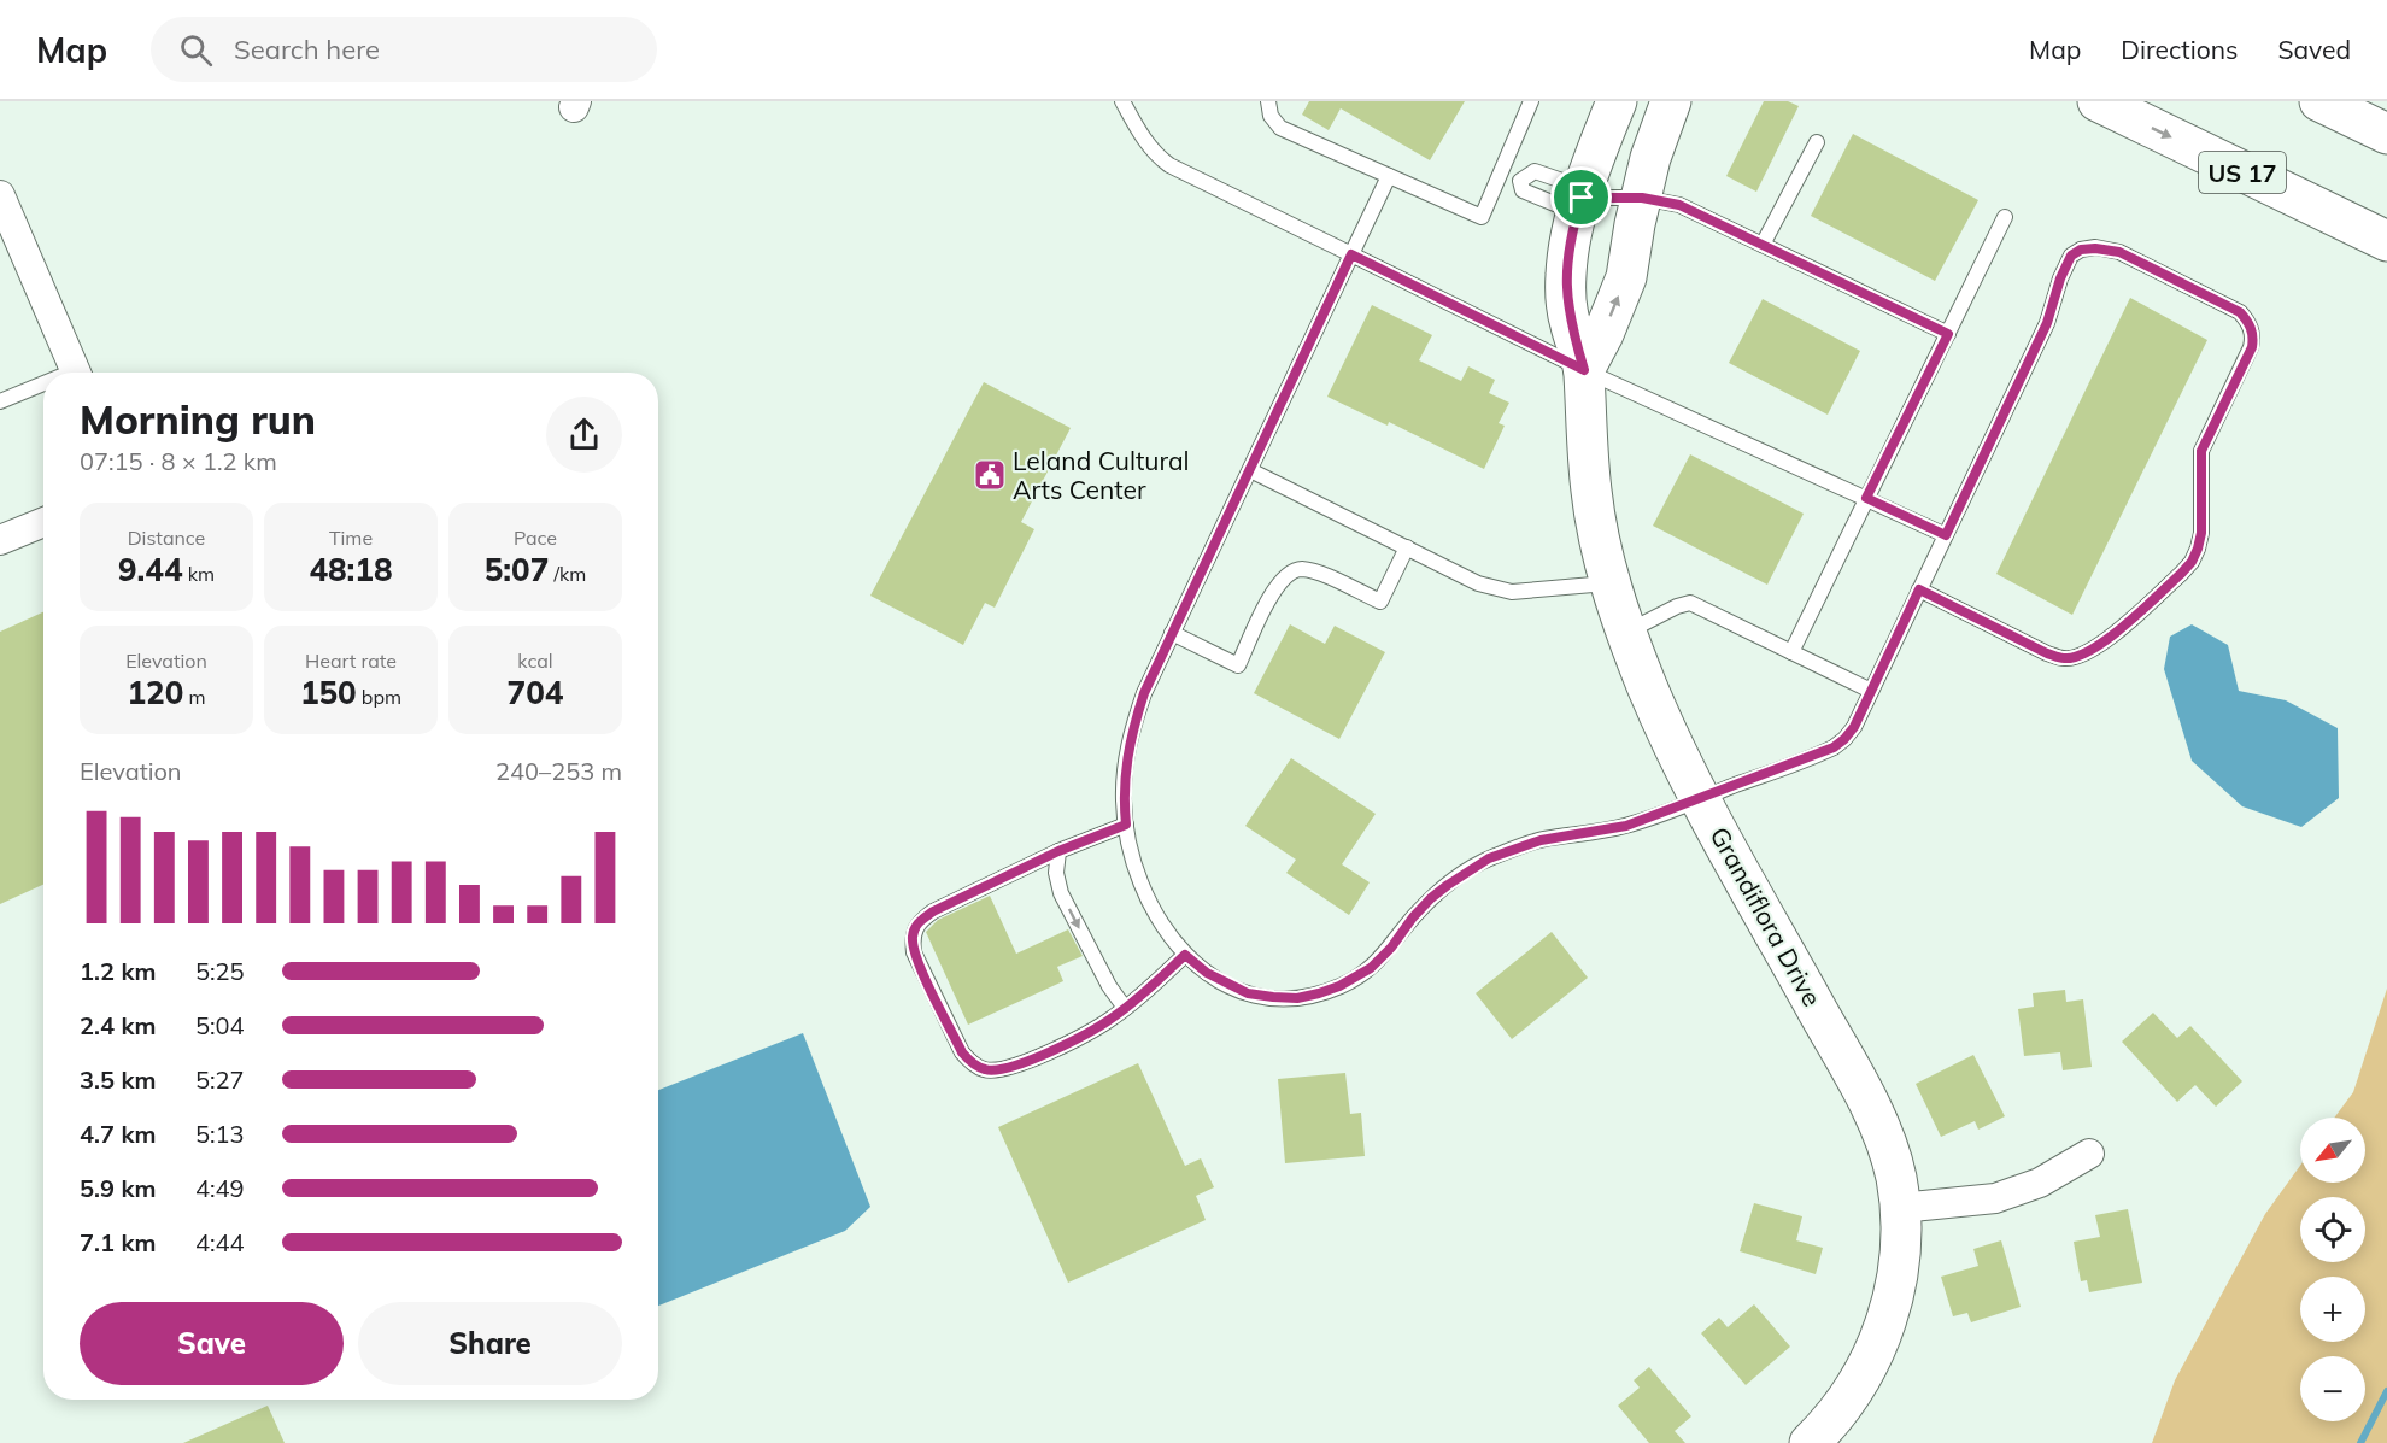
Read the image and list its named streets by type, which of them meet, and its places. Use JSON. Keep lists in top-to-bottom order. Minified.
{"streets":{"main road":["US 17","Grandiflora Drive"]},"places":{"public building":["Leland Cultural Arts Center"]},"north":"bottom left","page":{"header":"Map","search":"Search here","nav":["Map","Directions","Saved"],"heading":["Morning run","07:15 · 8 × 1.2 km"],"stats":[["Distance","9.44 km"],["Time","48:18"],["Pace","5:07 /km"],["Elevation","120 m"],["Heart rate","150 bpm"],["kcal","704"]],"chart":["Elevation","240–253 m"],"list":[{"name":"1.2 km","note":"5:25"},{"name":"2.4 km","note":"5:04"},{"name":"3.5 km","note":"5:27"},{"name":"4.7 km","note":"5:13"},{"name":"5.9 km","note":"4:49"},{"name":"7.1 km","note":"4:44"}],"map_buttons":["+","−"],"buttons":["Save","Share"]}}
